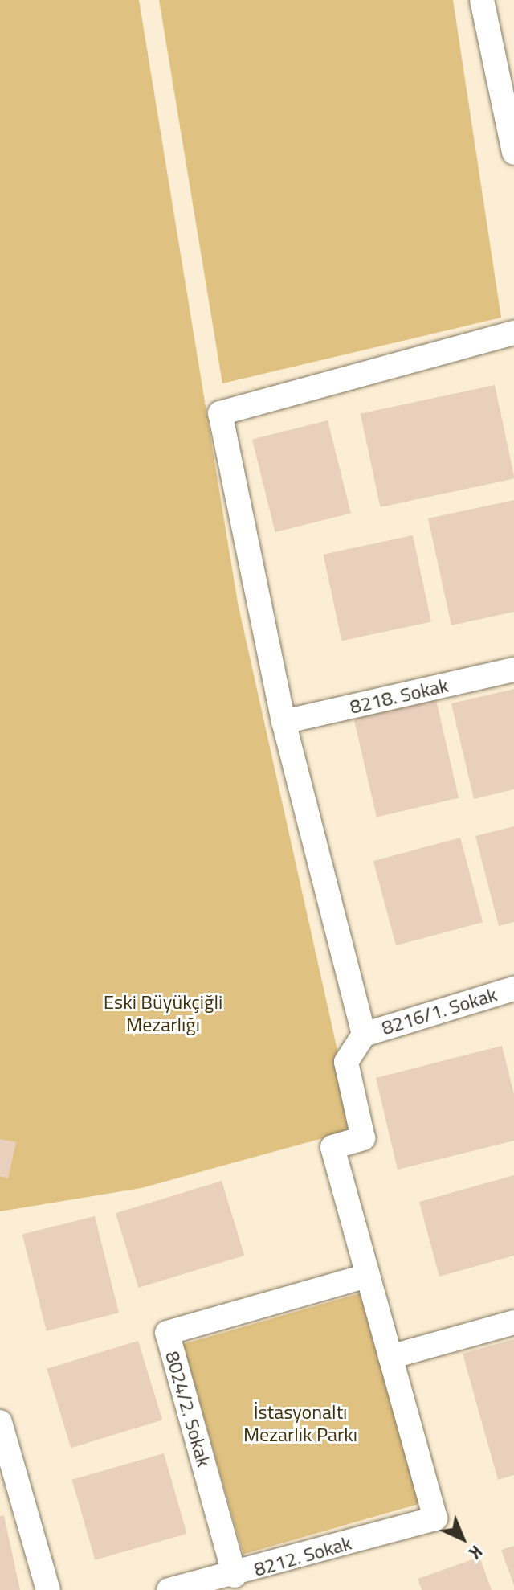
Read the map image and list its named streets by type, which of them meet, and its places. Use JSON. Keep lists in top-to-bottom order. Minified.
{"streets":{"street":["8218. Sokak","8216/1. Sokak","8024/2. Sokak","8212. Sokak"]},"crossings":[["8024/2. Sokak","8212. Sokak"]],"parks":["Eski Büyükçiğli Mezarlığı","İstasyonaltı Mezarlık Parkı"],"north":"bottom right"}
